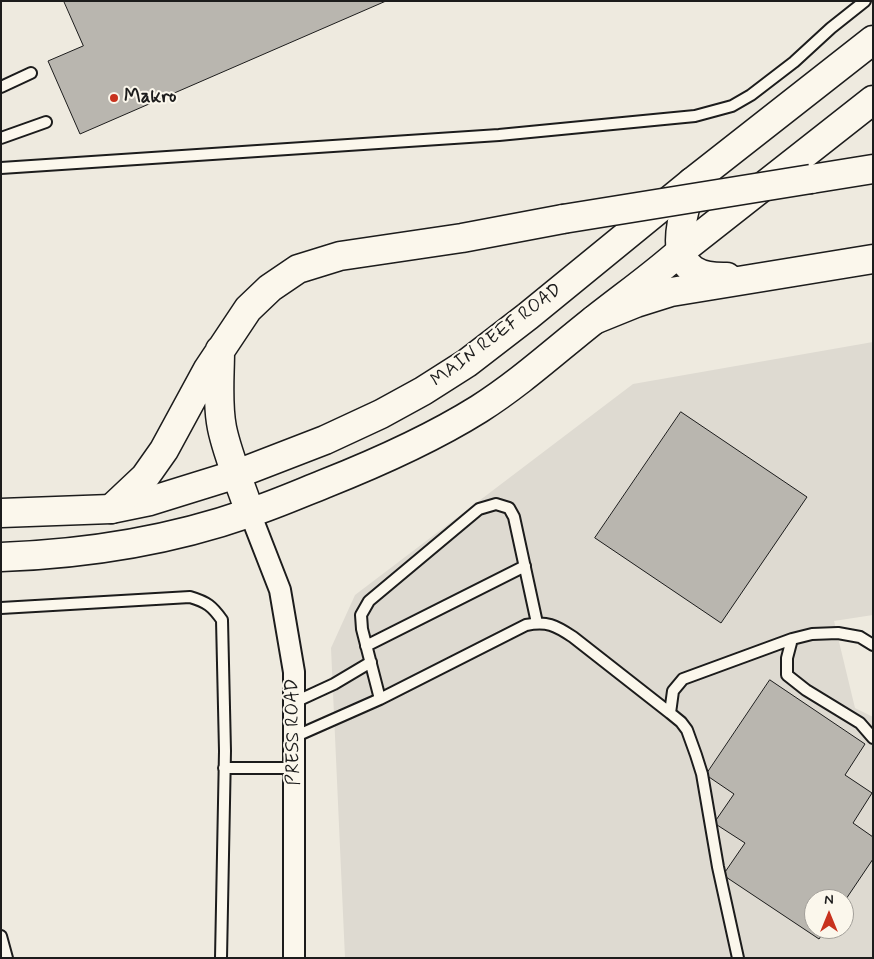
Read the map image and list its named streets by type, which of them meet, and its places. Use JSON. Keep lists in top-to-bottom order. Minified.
{"streets":{"main road":["MAIN REEF ROAD"],"street":["PRESS ROAD"]},"places":["Makro"],"north":"top"}
